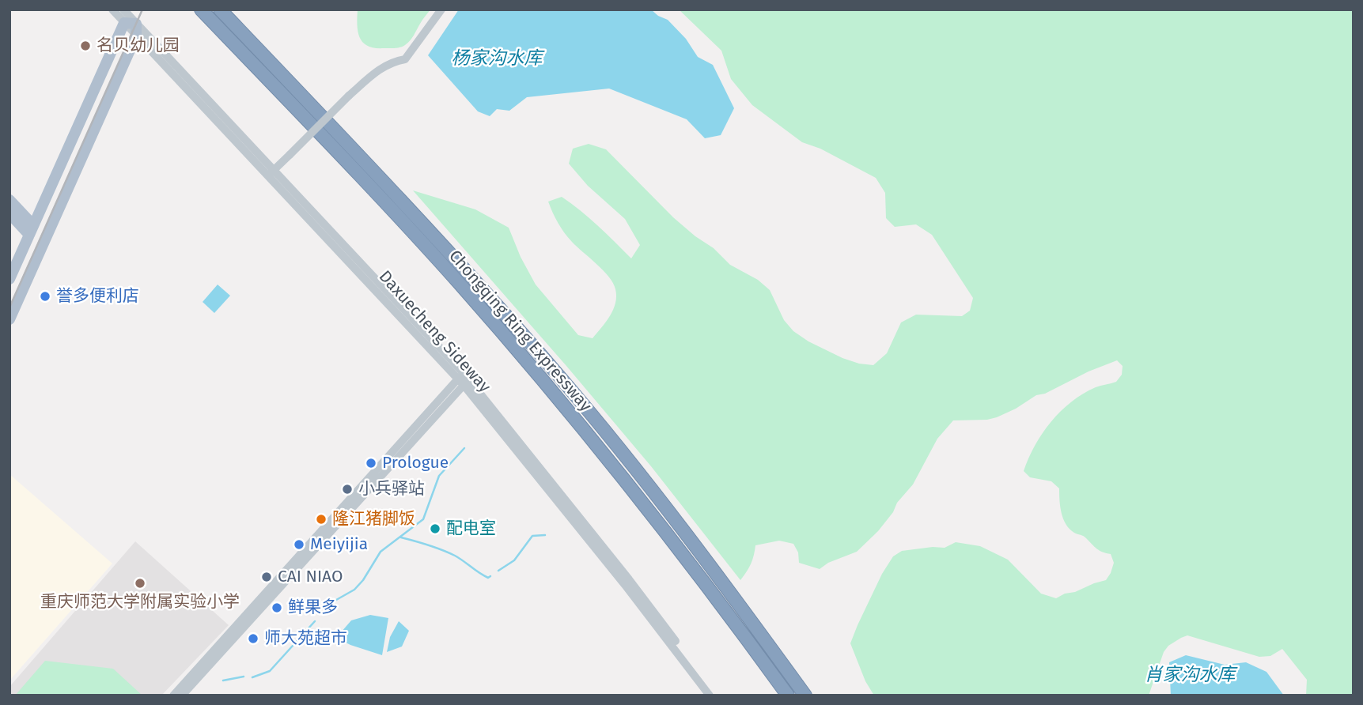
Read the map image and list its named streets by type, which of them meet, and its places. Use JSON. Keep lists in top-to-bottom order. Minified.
{"streets":{"highway":["Chongqing Ring Expressway"],"street":["Daxuecheng Sideway"]},"water":["杨家沟水库","肖家沟水库"],"places":["名贝幼儿园","誉多便利店","Prologue","小兵驿站","隆江猪脚饭","配电室","Meiyijia","CAI NIAO","重庆师范大学附属实验小学","鲜果多","师大苑超市"]}
